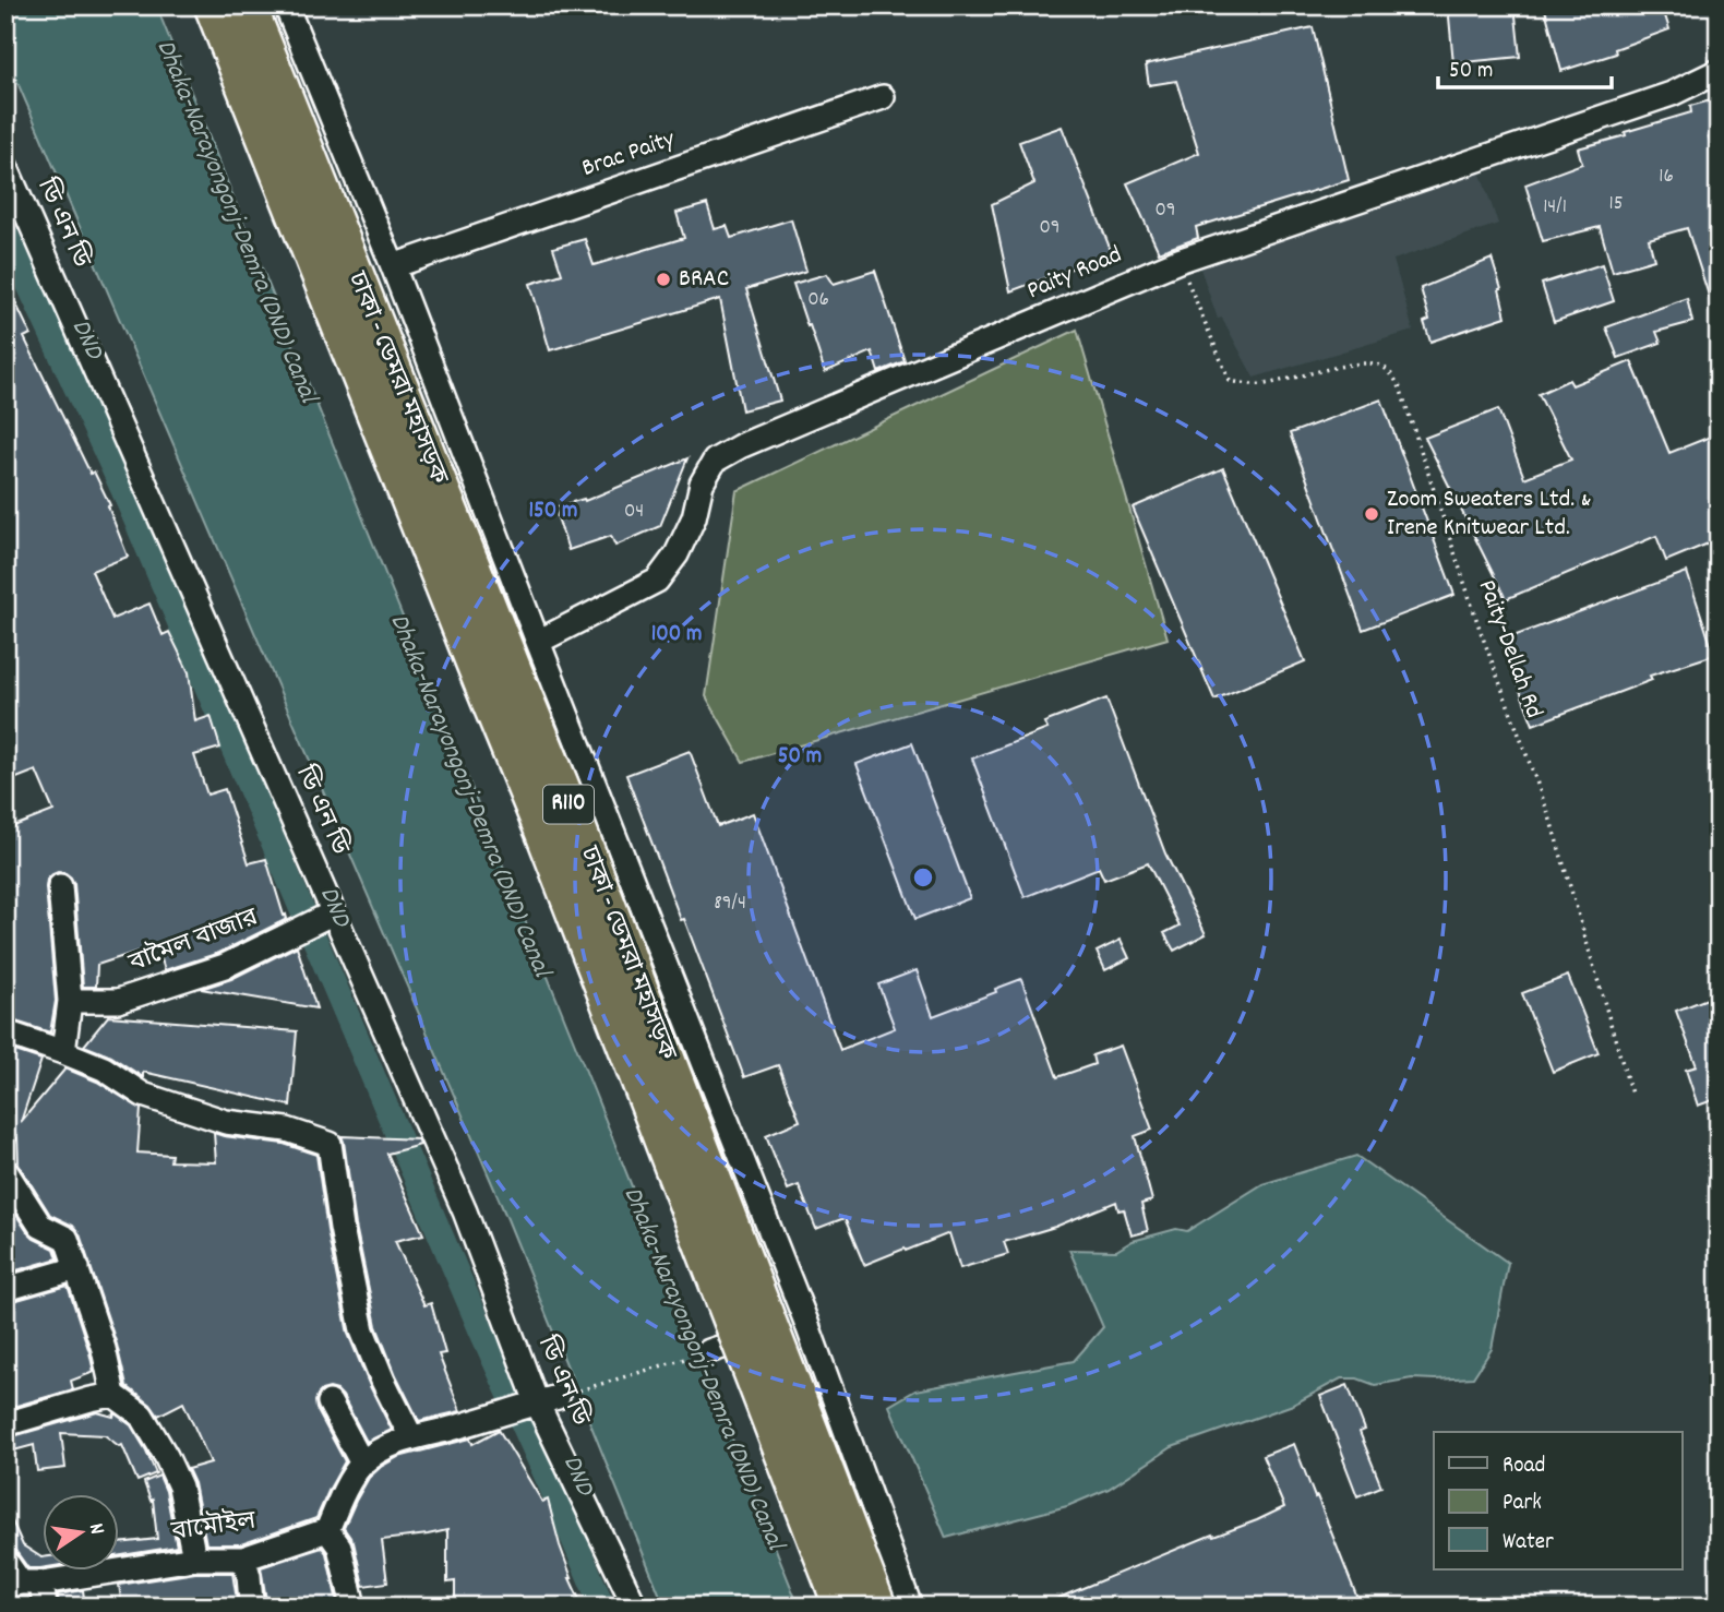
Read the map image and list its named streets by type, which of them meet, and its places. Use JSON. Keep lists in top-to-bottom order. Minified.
{"streets":{"main road":["ঢাকা - ডেমরা মহাসড়ক","R110"],"street":["Brac Paity","ডি এন ডি","Paity Road","বামৈল বাজার","বামৌইল"],"path":["Paity-Dellah Rd"]},"crossings":[["ডি এন ডি","বামৈল বাজার"],["Paity Road","Paity-Dellah Rd"]],"water":["Dhaka-Narayongonj-Demra (DND) Canal","DND"],"places":["BRAC","Zoom Sweaters Ltd. & Irene Knitwear Ltd."],"house_numbers":["16","15","14/1","09","09","06","04","89/4"],"legend":["Road","Park","Water"],"scale_bar":"50 m","north":"right","rings":["150 m","100 m","50 m"]}
